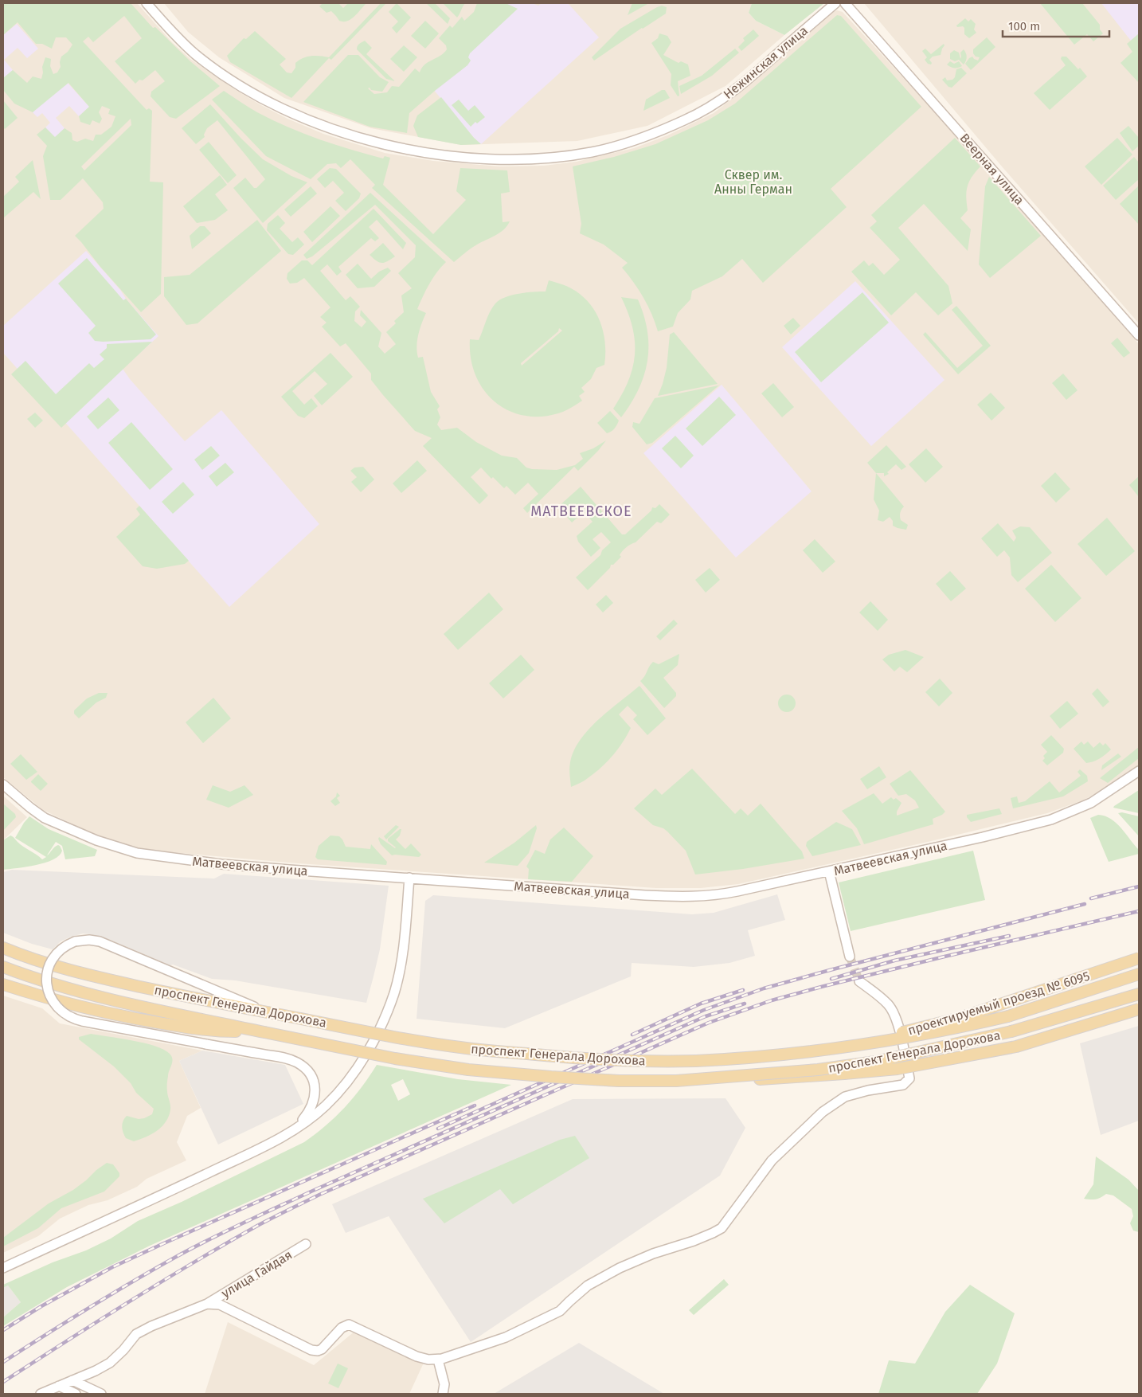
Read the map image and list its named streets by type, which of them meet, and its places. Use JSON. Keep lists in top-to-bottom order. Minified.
{"streets":{"main road":["проектируемый проезд № 6095","проспект Генерала Дорохова"],"street":["Нежинская улица","Веерная улица","Матвеевская улица","улица Гайдая"]},"crossings":[["проектируемый проезд № 6095","проспект Генерала Дорохова"]],"districts":["МАТВЕЕВСКОЕ"],"parks":["Сквер им. Анны Герман"],"scale_bar":"100 m"}
